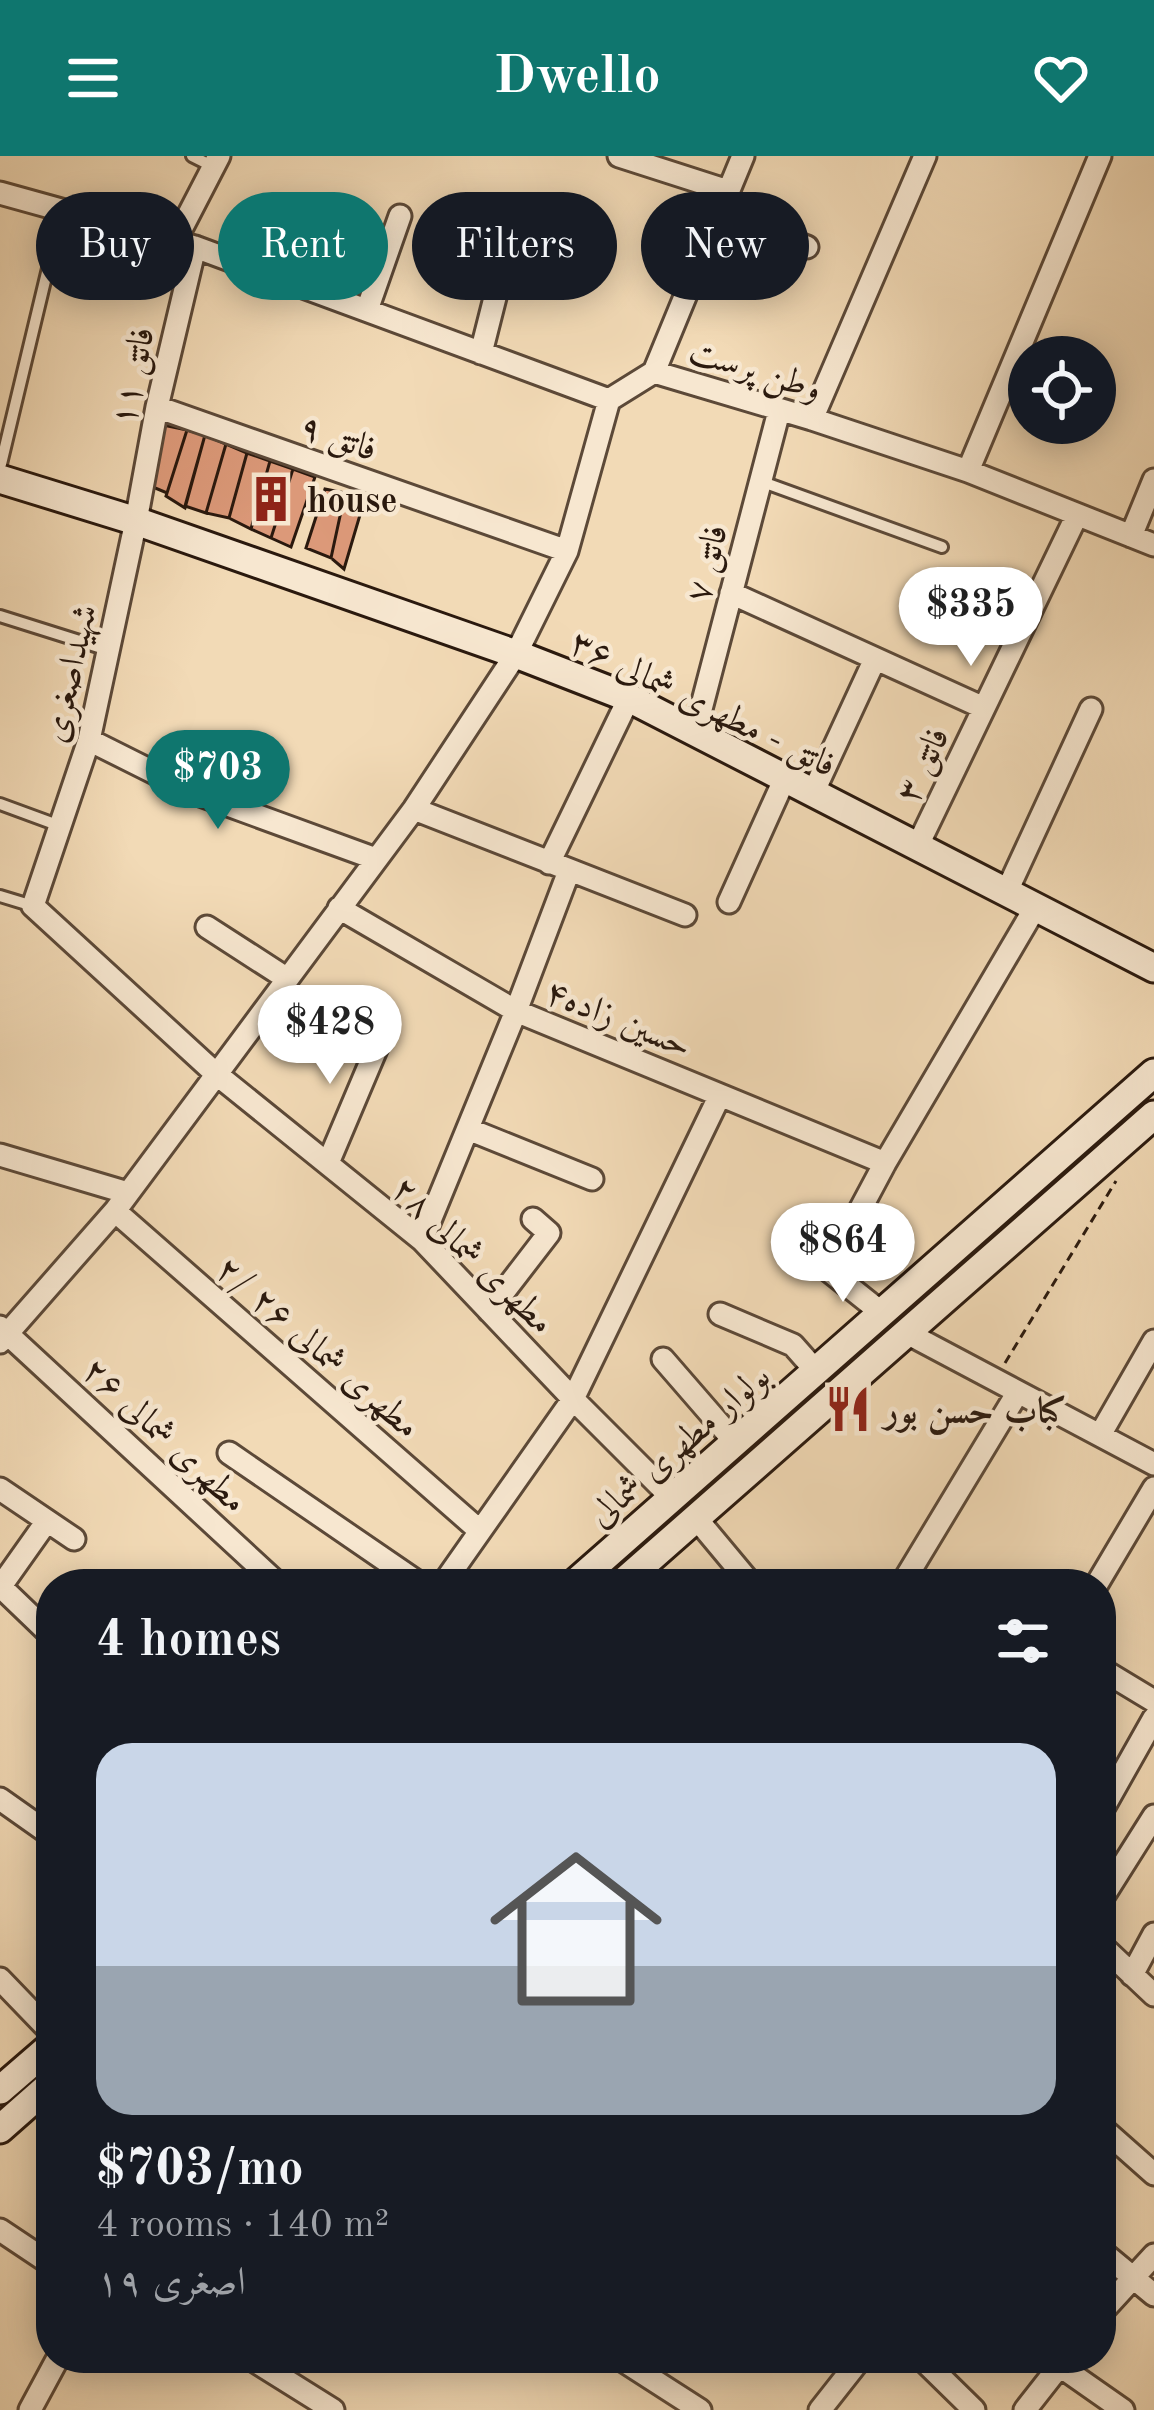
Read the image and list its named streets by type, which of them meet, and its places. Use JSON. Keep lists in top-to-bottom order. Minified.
{"streets":{"main road":["فاتق - مطهری شمالی ۳۶","بولوار مطهری شمالی"],"street":["وطن پرست","فاتق ۱۱","فاتق ۹","فاتق ۷","شهیداصغری","فاتق ۳","حسین زاده۴","مطهری شمالی ۲۸","مطهری شمالی ۲۶ /۲","مطهری شمالی ۲۶"]},"crossings":[["وطن پرست","فاتق ۷"],["وطن پرست","فاتق ۳"],["فاتق ۱۱","فاتق ۹"],["فاتق ۱۱","شهیداصغری"],["فاتق ۱۱","فاتق - مطهری شمالی ۳۶"],["فاتق ۷","فاتق - مطهری شمالی ۳۶"],["شهیداصغری","فاتق - مطهری شمالی ۳۶"],["شهیداصغری","مطهری شمالی ۲۸"],["فاتق - مطهری شمالی ۳۶","فاتق ۳"],["مطهری شمالی ۲۸","بولوار مطهری شمالی"]],"places":{"building":["house"],"restaurant":["كباب حسن بور"]},"page":{"header":"Dwello","chip":["Buy","Rent","Filters","New"],"price":["$335","$703","$428","$864"],"heading":"4 homes","list":[{"name":"$703/mo","note":"4 rooms · 140 m² · اصغری ۱۹"}]}}
